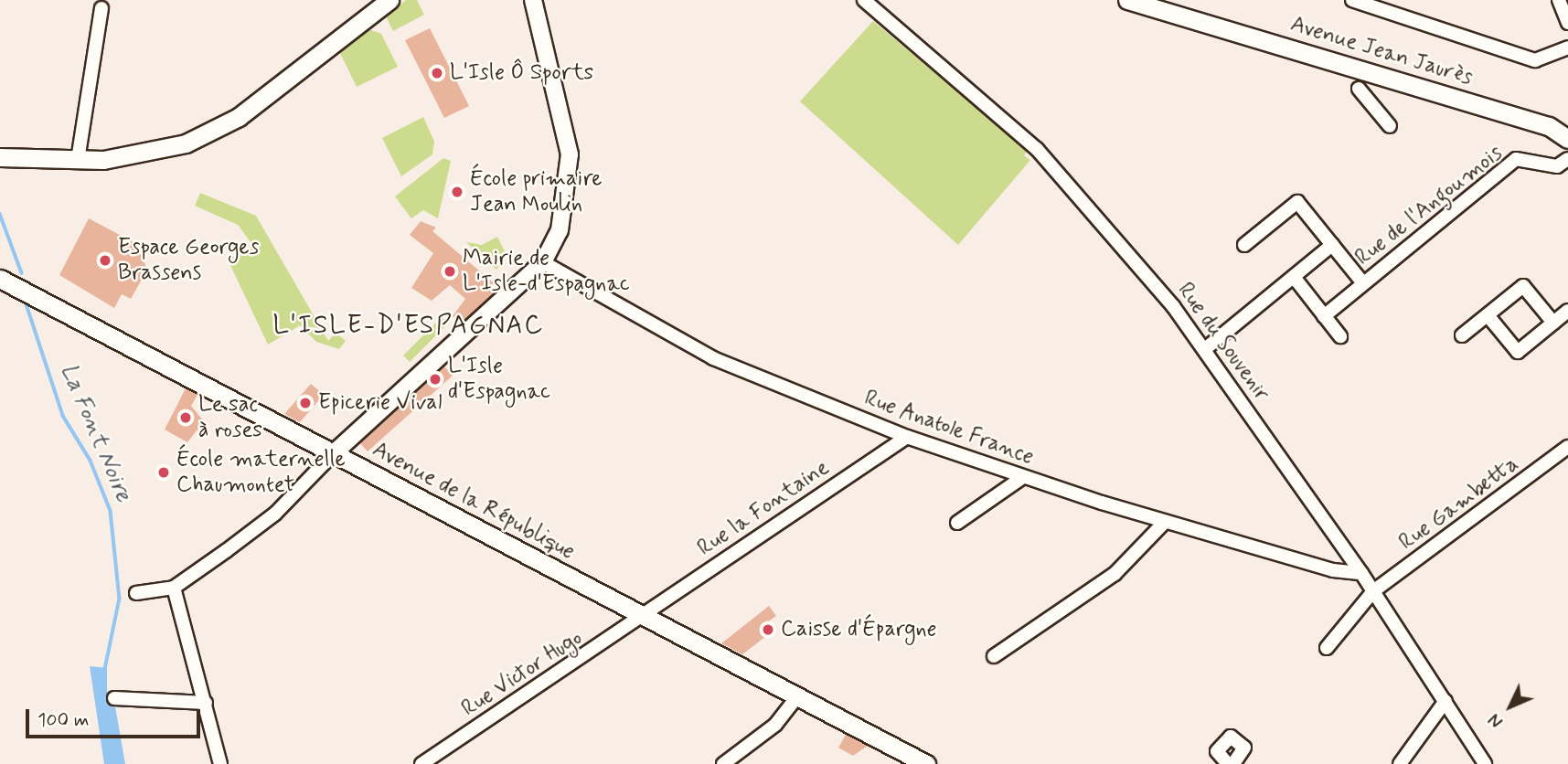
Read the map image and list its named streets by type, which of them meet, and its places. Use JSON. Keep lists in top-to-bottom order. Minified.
{"streets":{"main road":["Avenue Jean Jaurès","Avenue de la République"],"street":["Rue de l'Angoumois","Rue du Souvenir","Rue Anatole France","Rue Gambetta","Rue la Fontaine","Rue Victor Hugo"]},"crossings":[["Rue du Souvenir","Rue Anatole France"],["Rue du Souvenir","Rue Gambetta"],["Rue Anatole France","Rue la Fontaine"],["Avenue de la République","Rue la Fontaine"],["Avenue de la République","Rue Victor Hugo"],["Rue la Fontaine","Rue Victor Hugo"]],"districts":["L'ISLE-D'ESPAGNAC"],"water":["La Font Noire"],"places":["L'Isle Ô Sports","École primaire Jean Moulin","Espace Georges Brassens","Mairie de L'Isle-d'Espagnac","L'Isle d'Espagnac","Epicerie Vival","Le sac à roses","École maternelle Chaumontet","Caisse d'Épargne"],"scale_bar":"100 m","north":"bottom left"}
